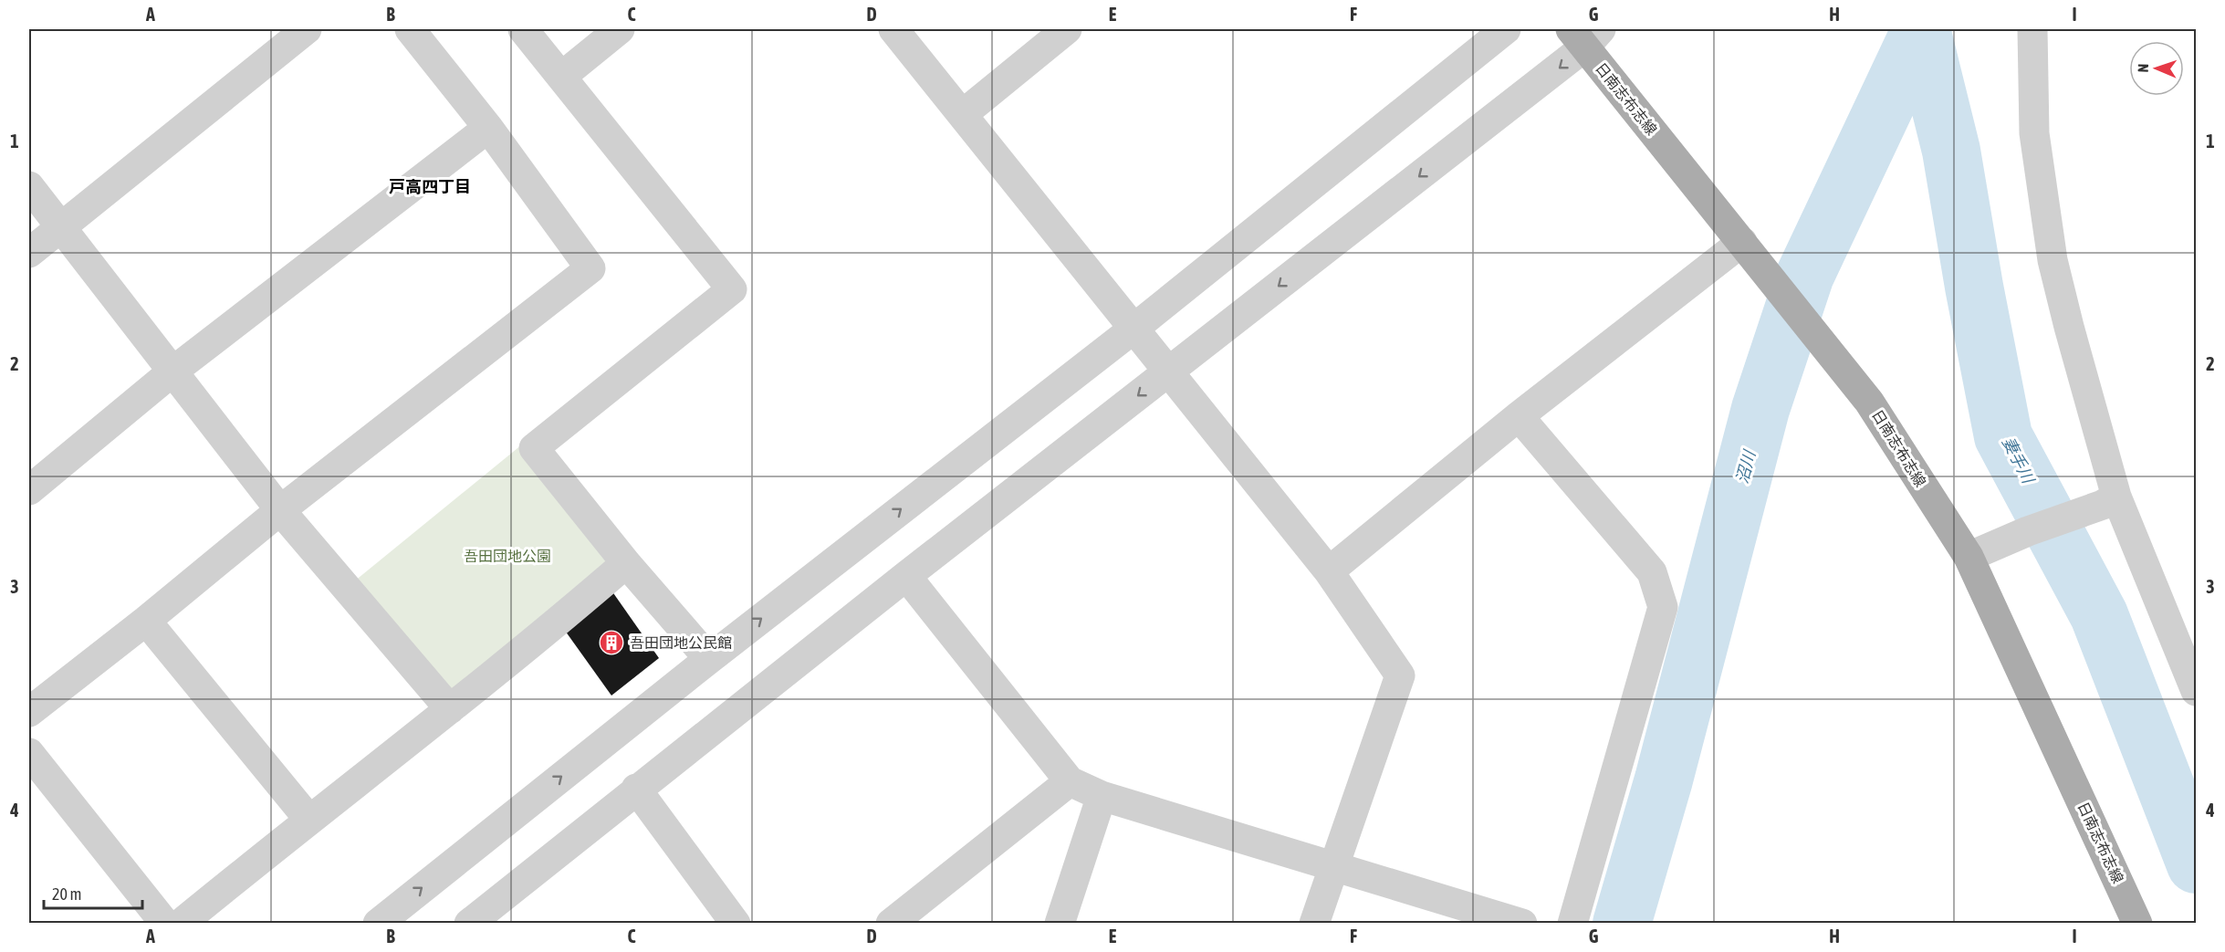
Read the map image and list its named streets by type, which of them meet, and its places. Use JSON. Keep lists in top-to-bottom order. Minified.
{"streets":{"main road":["日南志布志線"]},"districts":["戸高四丁目"],"water":["妻手川","沼川"],"parks":["吾田団地公園"],"places":{"building":["吾田団地公民館"]},"scale_bar":"20 m","north":"left","grid":{"columns":["A","B","C","D","E","F","G","H","I"],"rows":["1","2","3","4"]}}
